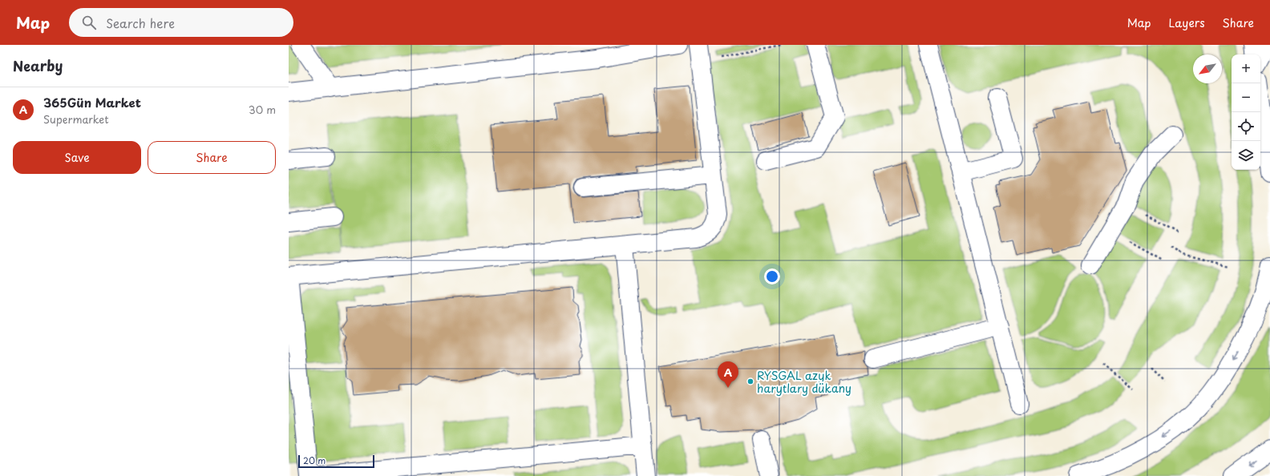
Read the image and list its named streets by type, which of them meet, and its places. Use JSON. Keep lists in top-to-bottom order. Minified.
{"places":["RYSGAL azyk harytlary dükany"],"scale_bar":"20 m","north":"bottom left","page":{"header":"Map","search":"Search here","nav":["Map","Layers","Share"],"heading":"Nearby","map_buttons":["+","−"],"list":[{"mark":"A","name":"365Gün Market","note":"Supermarket","value":"30 m"}],"buttons":["Save","Share"],"pins":"A","scale":"20 m"}}
